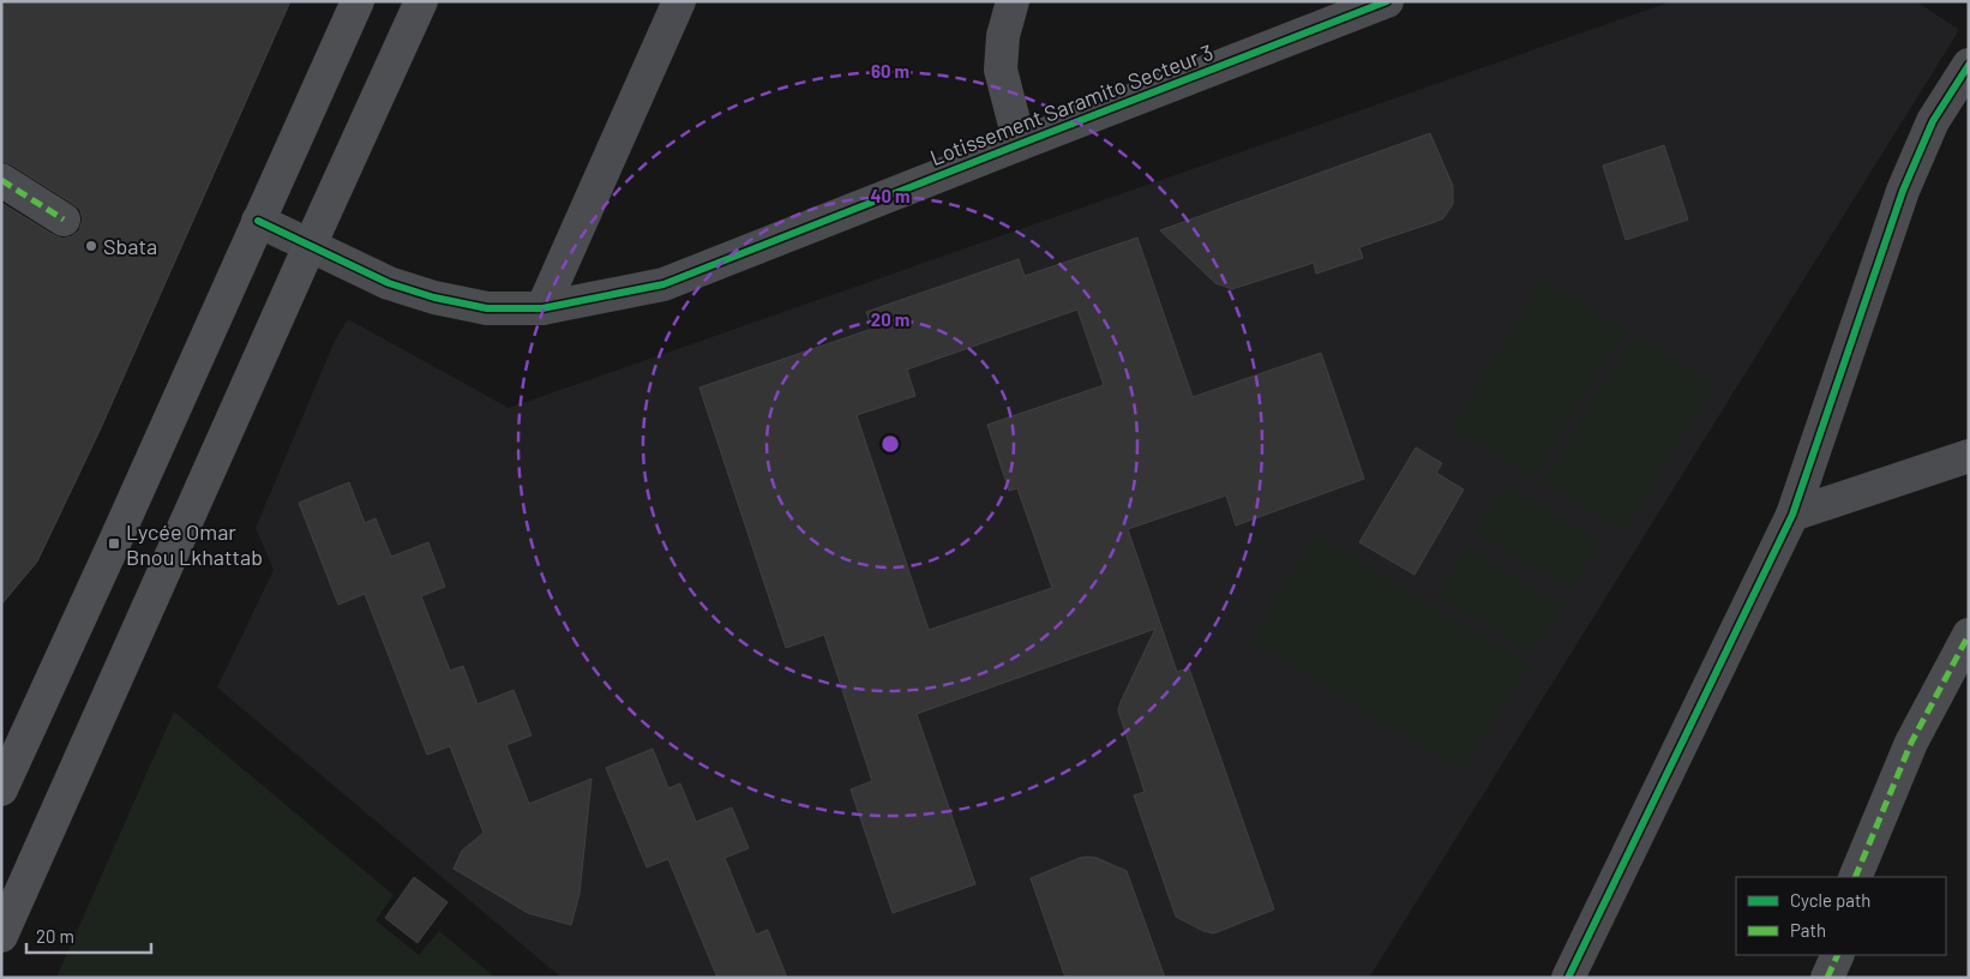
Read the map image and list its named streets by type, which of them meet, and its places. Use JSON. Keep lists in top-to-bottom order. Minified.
{"streets":{"street":["Lotissement Saramito Secteur 3"]},"places":{"other":["Sbata"],"transit":["Lycée Omar Bnou Lkhattab"]},"legend":["Cycle path","Path"],"scale_bar":"20 m","rings":["60 m","40 m","20 m"]}
